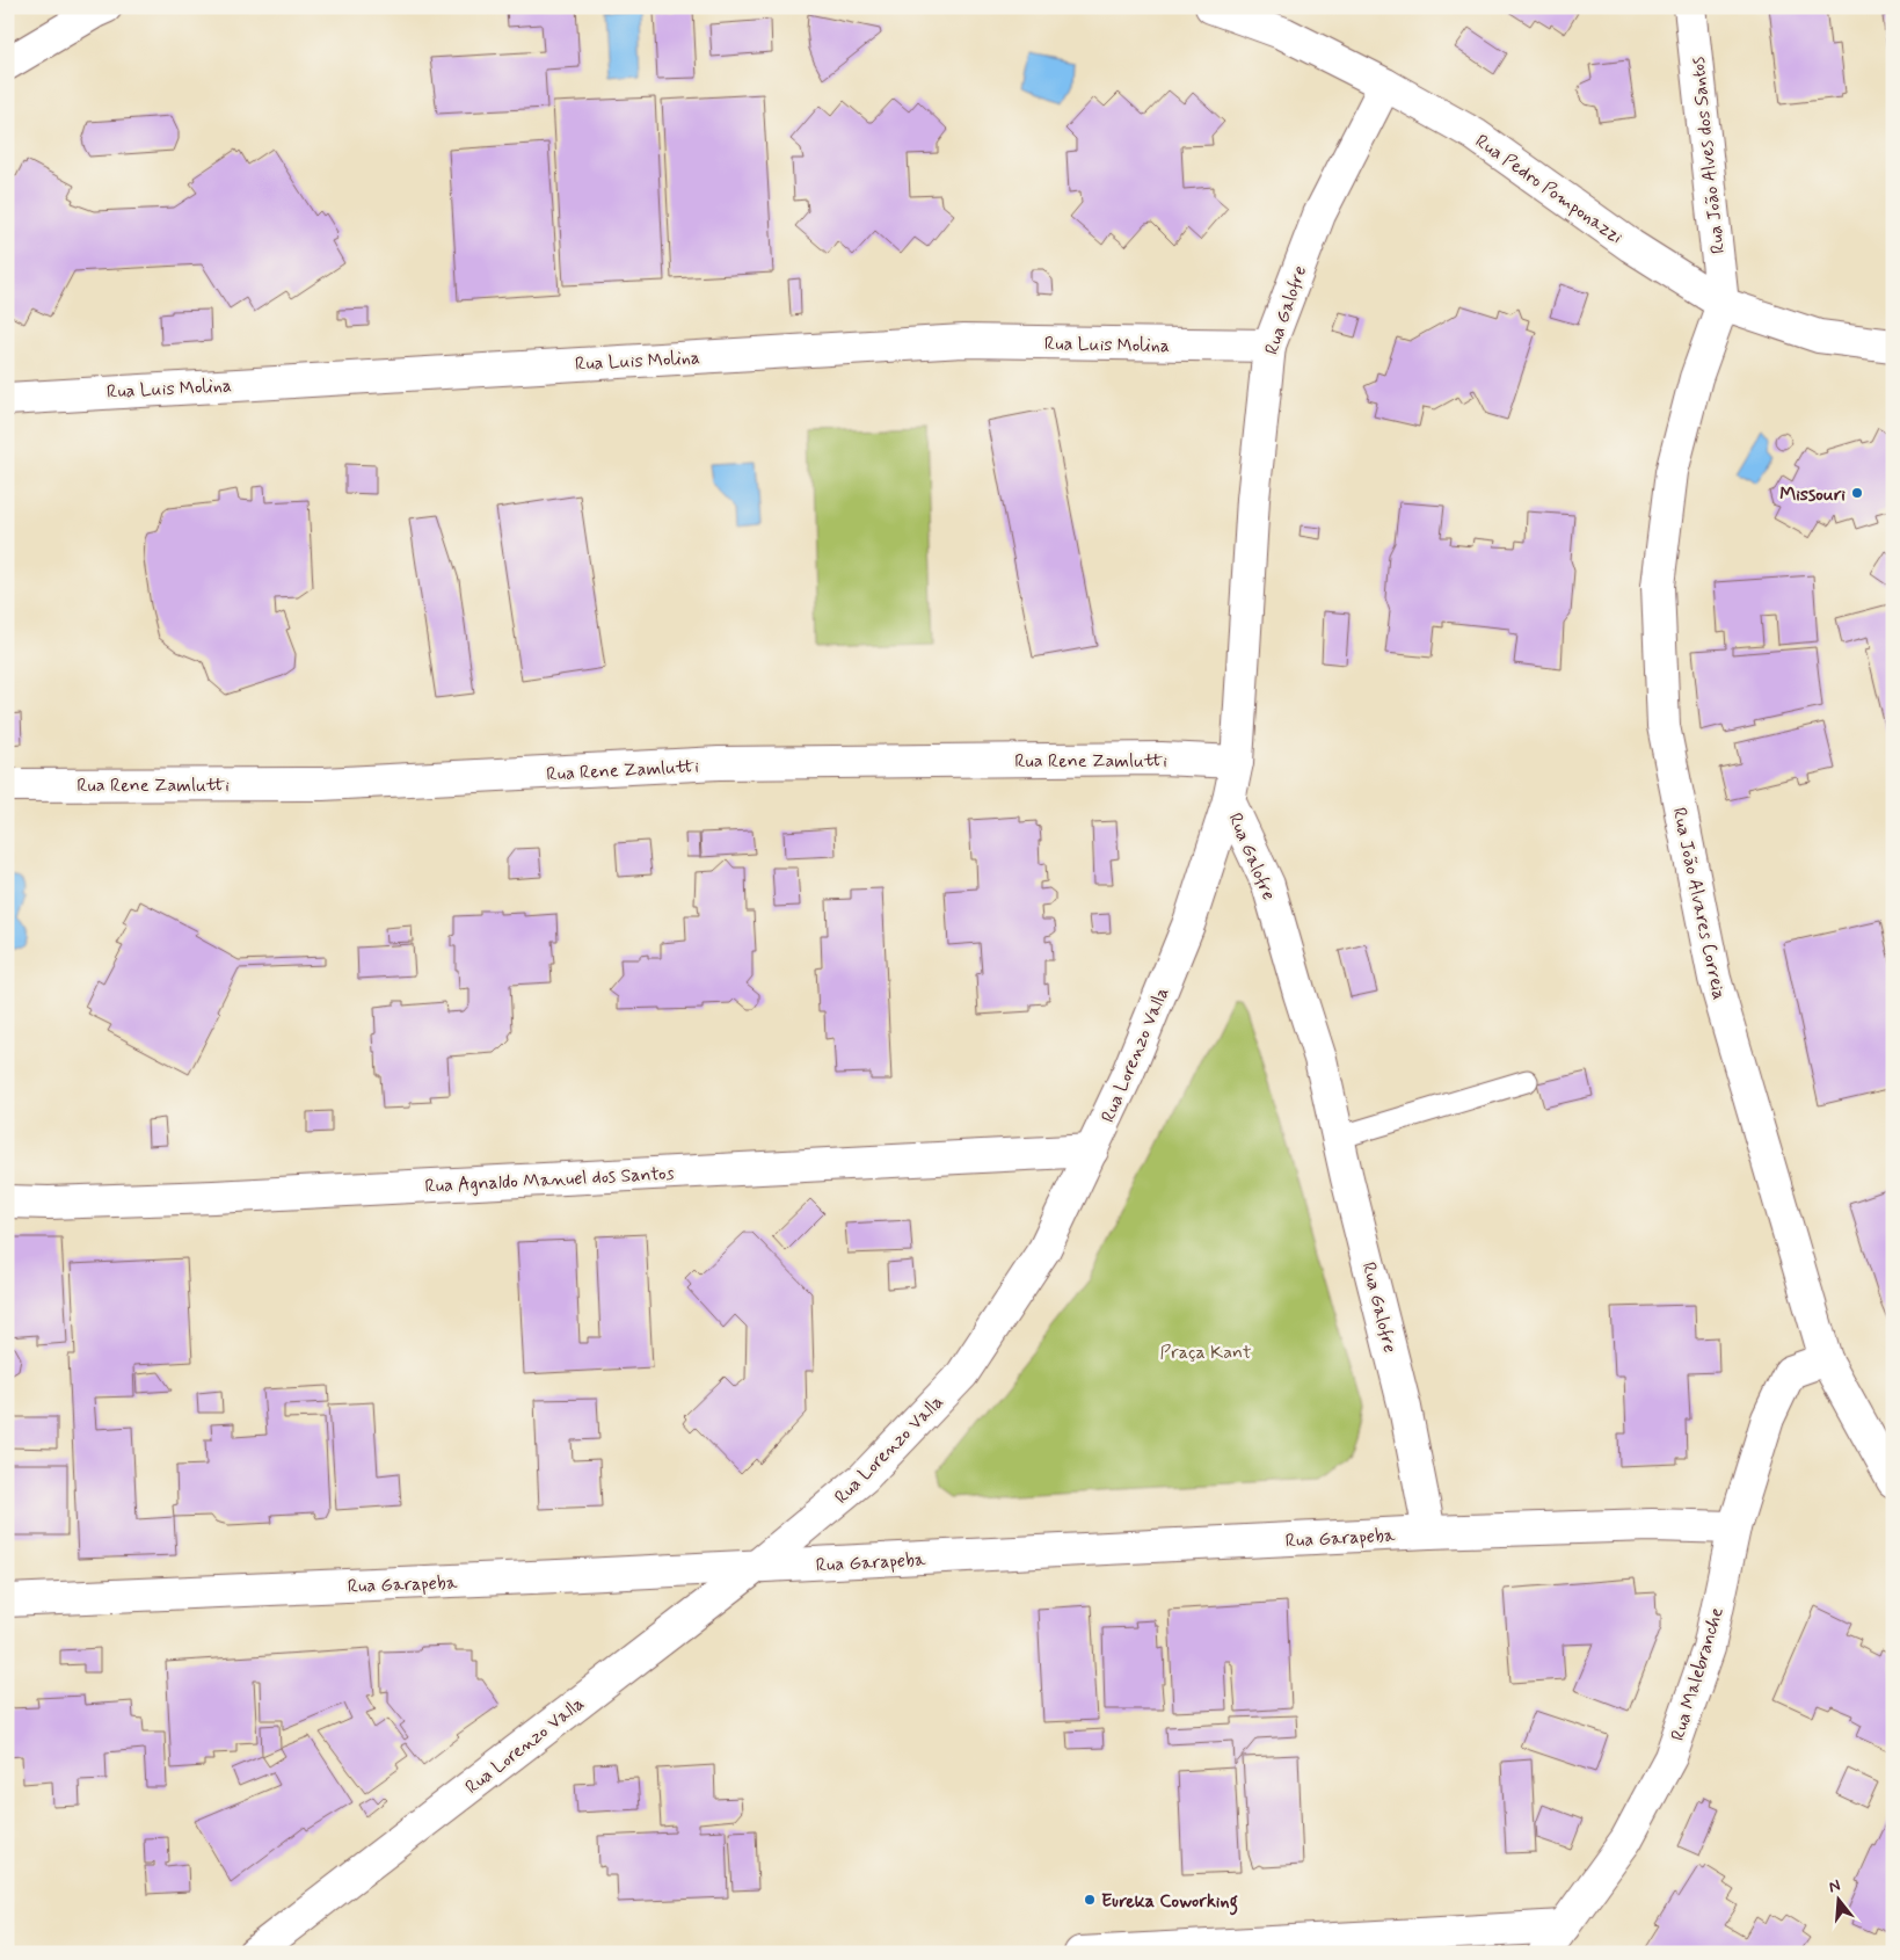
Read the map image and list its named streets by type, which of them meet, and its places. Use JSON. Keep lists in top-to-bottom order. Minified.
{"streets":{"street":["Rua João Alves dos Santos","Rua Pedro Pomponazzi","Rua Galofre","Rua Luis Molina","Rua Rene Zamlutti","Rua João Alvares Correia","Rua Lorenzo Valla","Rua Agnaldo Manuel dos Santos","Rua Garapeba","Rua Malebranche"]},"crossings":[["Rua João Alves dos Santos","Rua Pedro Pomponazzi"],["Rua João Alves dos Santos","Rua João Alvares Correia"],["Rua Pedro Pomponazzi","Rua Galofre"],["Rua Pedro Pomponazzi","Rua João Alvares Correia"],["Rua Galofre","Rua Luis Molina"],["Rua Galofre","Rua Rene Zamlutti"],["Rua Galofre","Rua Lorenzo Valla"],["Rua Galofre","Rua Garapeba"],["Rua João Alvares Correia","Rua Malebranche"],["Rua Lorenzo Valla","Rua Agnaldo Manuel dos Santos"],["Rua Lorenzo Valla","Rua Garapeba"],["Rua Garapeba","Rua Malebranche"]],"parks":["Praça Kant"],"places":["Missouri","Eureka Coworking"],"north":"top"}
